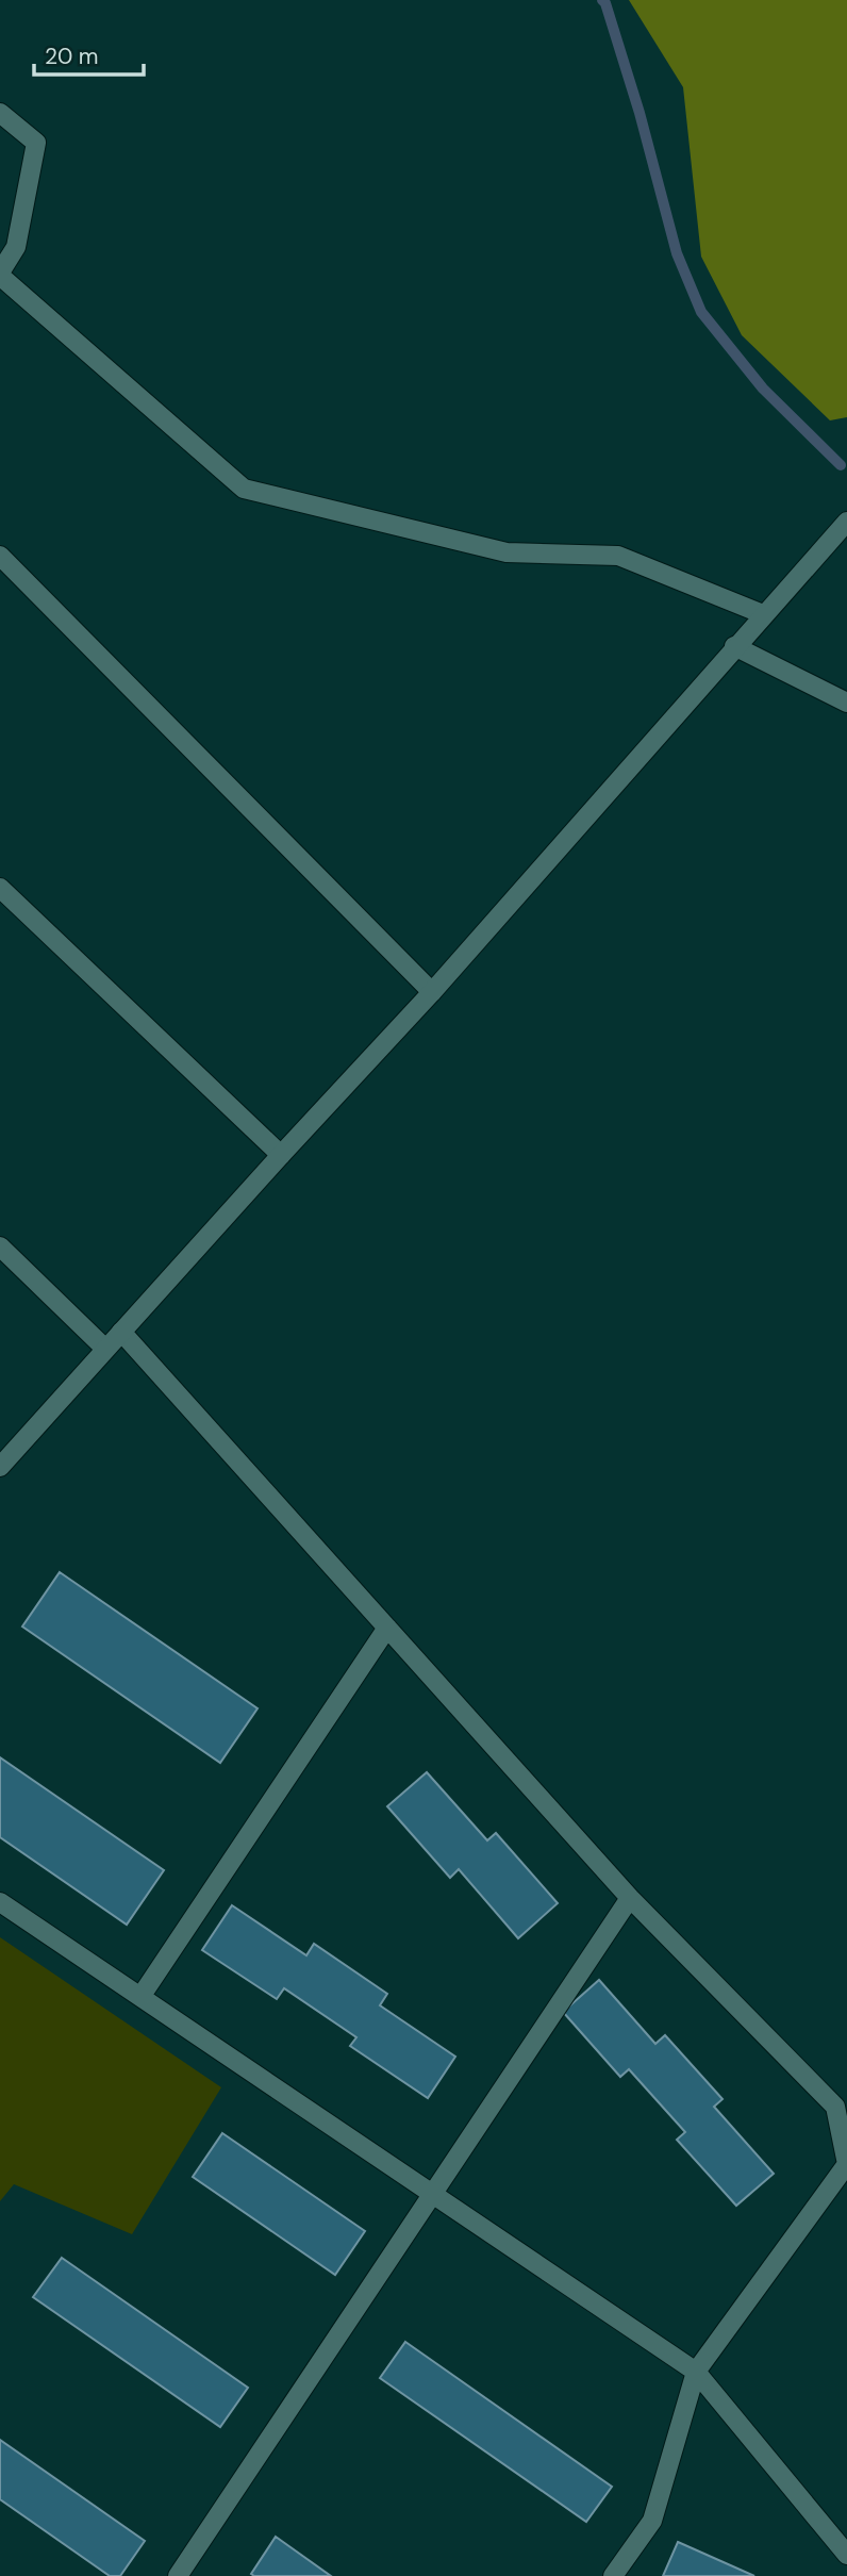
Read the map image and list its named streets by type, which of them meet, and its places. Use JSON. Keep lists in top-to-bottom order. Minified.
{"scale_bar":"20 m"}
